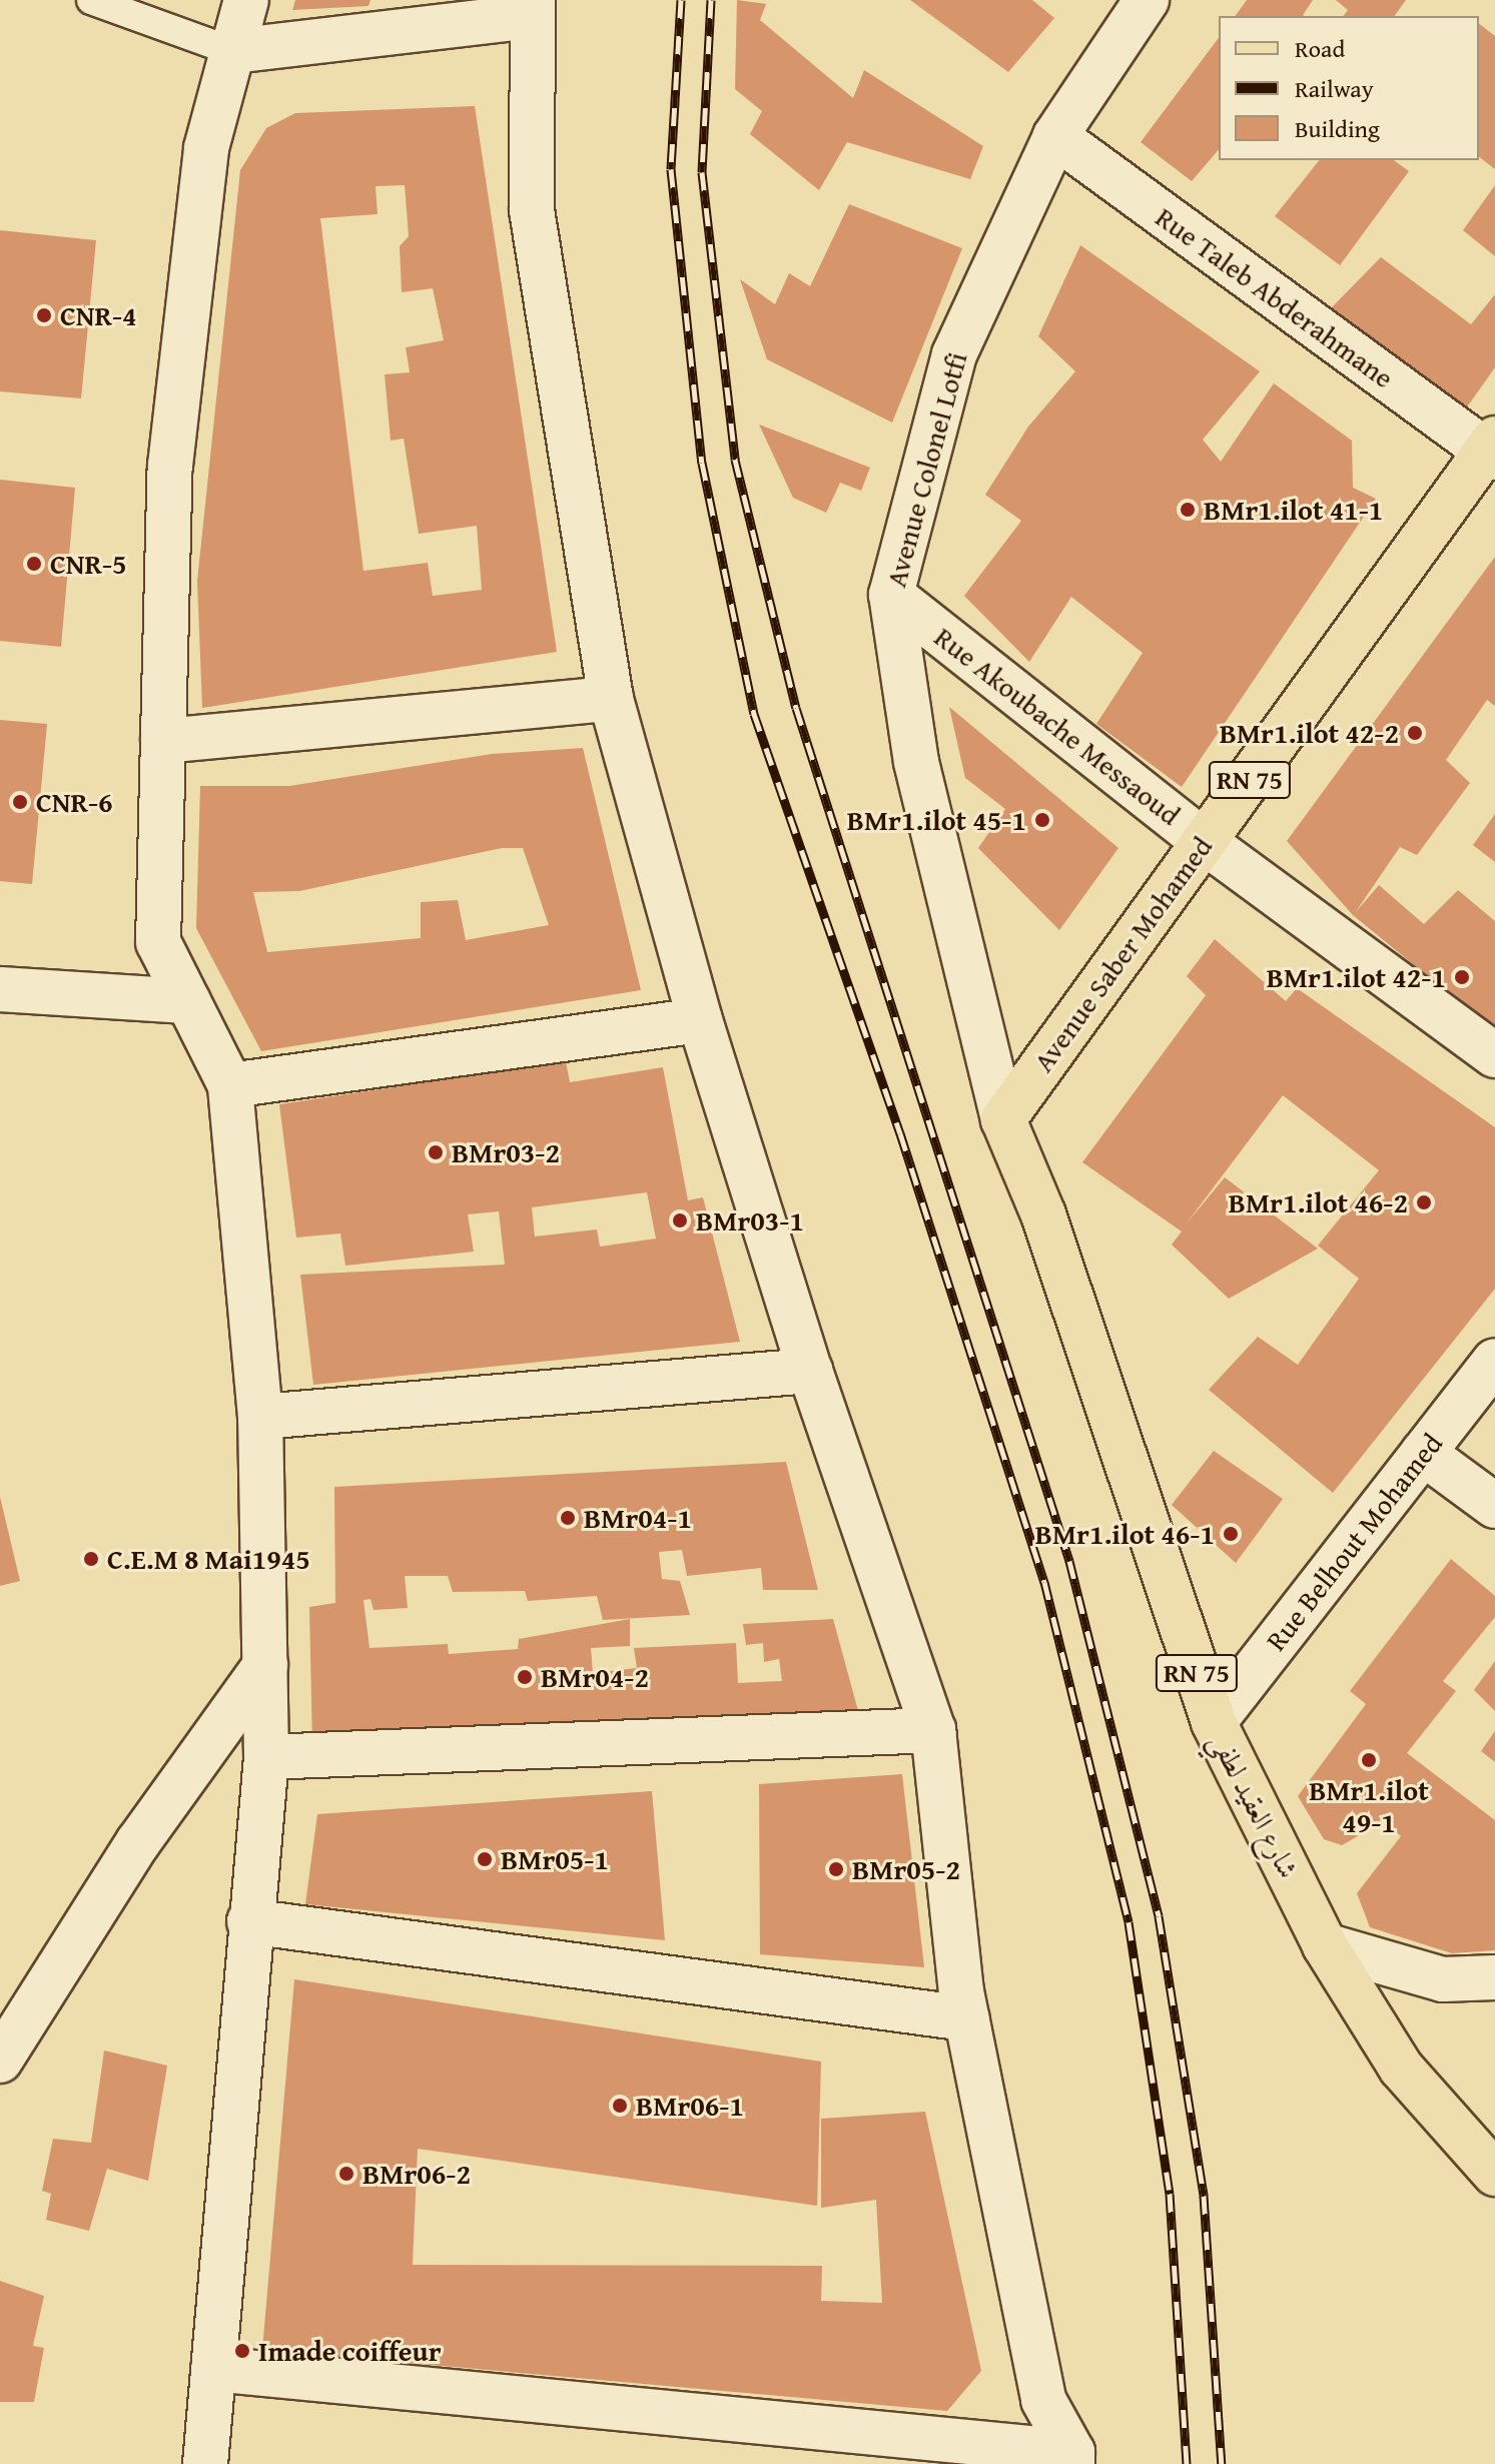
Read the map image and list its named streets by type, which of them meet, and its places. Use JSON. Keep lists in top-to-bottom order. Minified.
{"streets":{"main road":["RN 75","Avenue Saber Mohamed","شارع العقيد لطفي"],"street":["Rue Taleb Abderahmane","Avenue Colonel Lotfi","Rue Akoubache Messaoud","Rue Belhout Mohamed"]},"crossings":[["Rue Taleb Abderahmane","Avenue Colonel Lotfi"],["Rue Taleb Abderahmane","Avenue Saber Mohamed"],["Avenue Colonel Lotfi","Rue Akoubache Messaoud"],["Avenue Colonel Lotfi","Avenue Saber Mohamed"],["Avenue Colonel Lotfi","شارع العقيد لطفي"],["Rue Akoubache Messaoud","Avenue Saber Mohamed"],["Avenue Saber Mohamed","شارع العقيد لطفي"],["Rue Belhout Mohamed","شارع العقيد لطفي"]],"places":["CNR-4","BMr1.ilot 41-1","CNR-5","BMr1.ilot 42-2","CNR-6","BMr1.ilot 45-1","BMr1.ilot 42-1","BMr03-2","BMr1.ilot 46-2","BMr03-1","BMr04-1","BMr1.ilot 46-1","C.E.M 8 Mai1945","BMr04-2","BMr1.ilot 49-1","BMr05-1","BMr05-2","BMr06-1","BMr06-2","Imade coiffeur"],"legend":["Road","Railway","Building"]}
